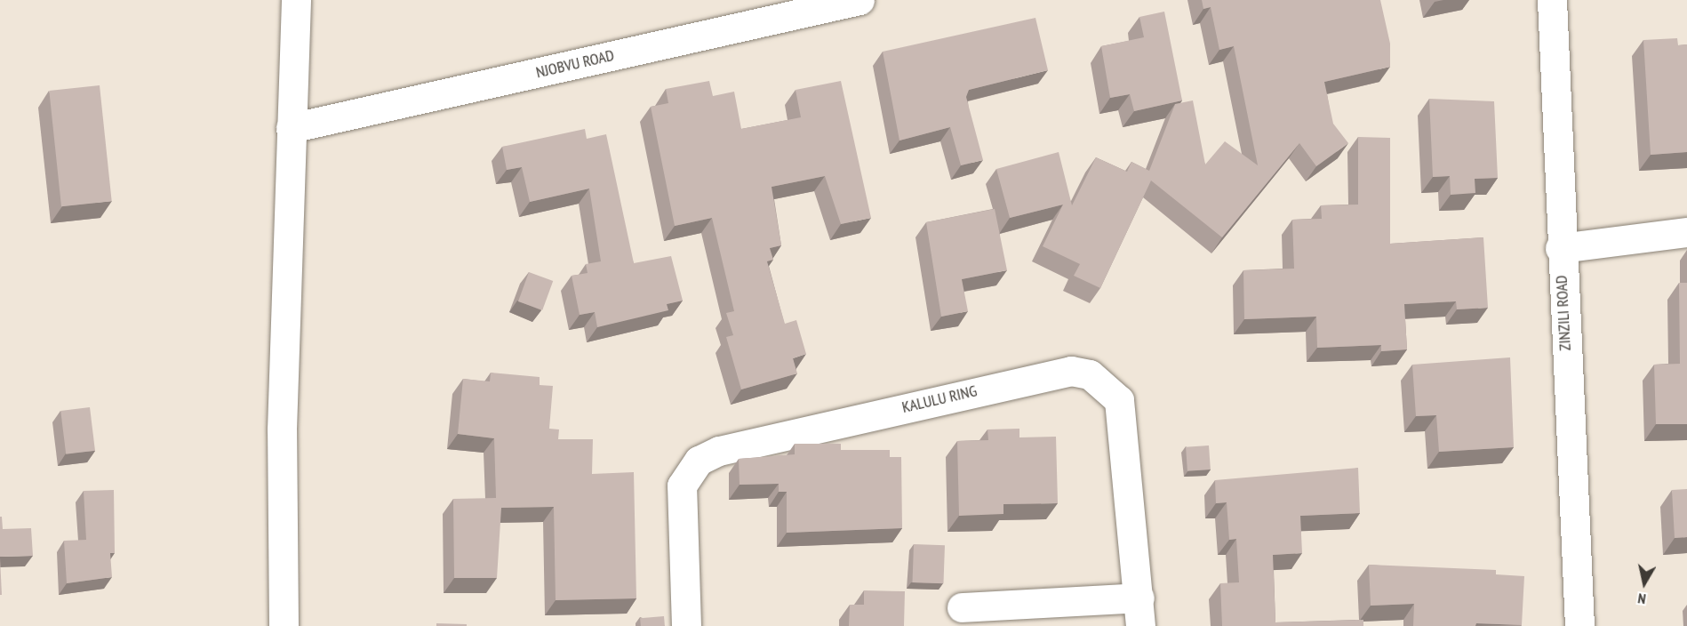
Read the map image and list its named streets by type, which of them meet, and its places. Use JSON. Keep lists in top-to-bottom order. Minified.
{"streets":{"street":["NJOBVU ROAD","ZINZILI ROAD","KALULU RING"]},"north":"bottom"}
